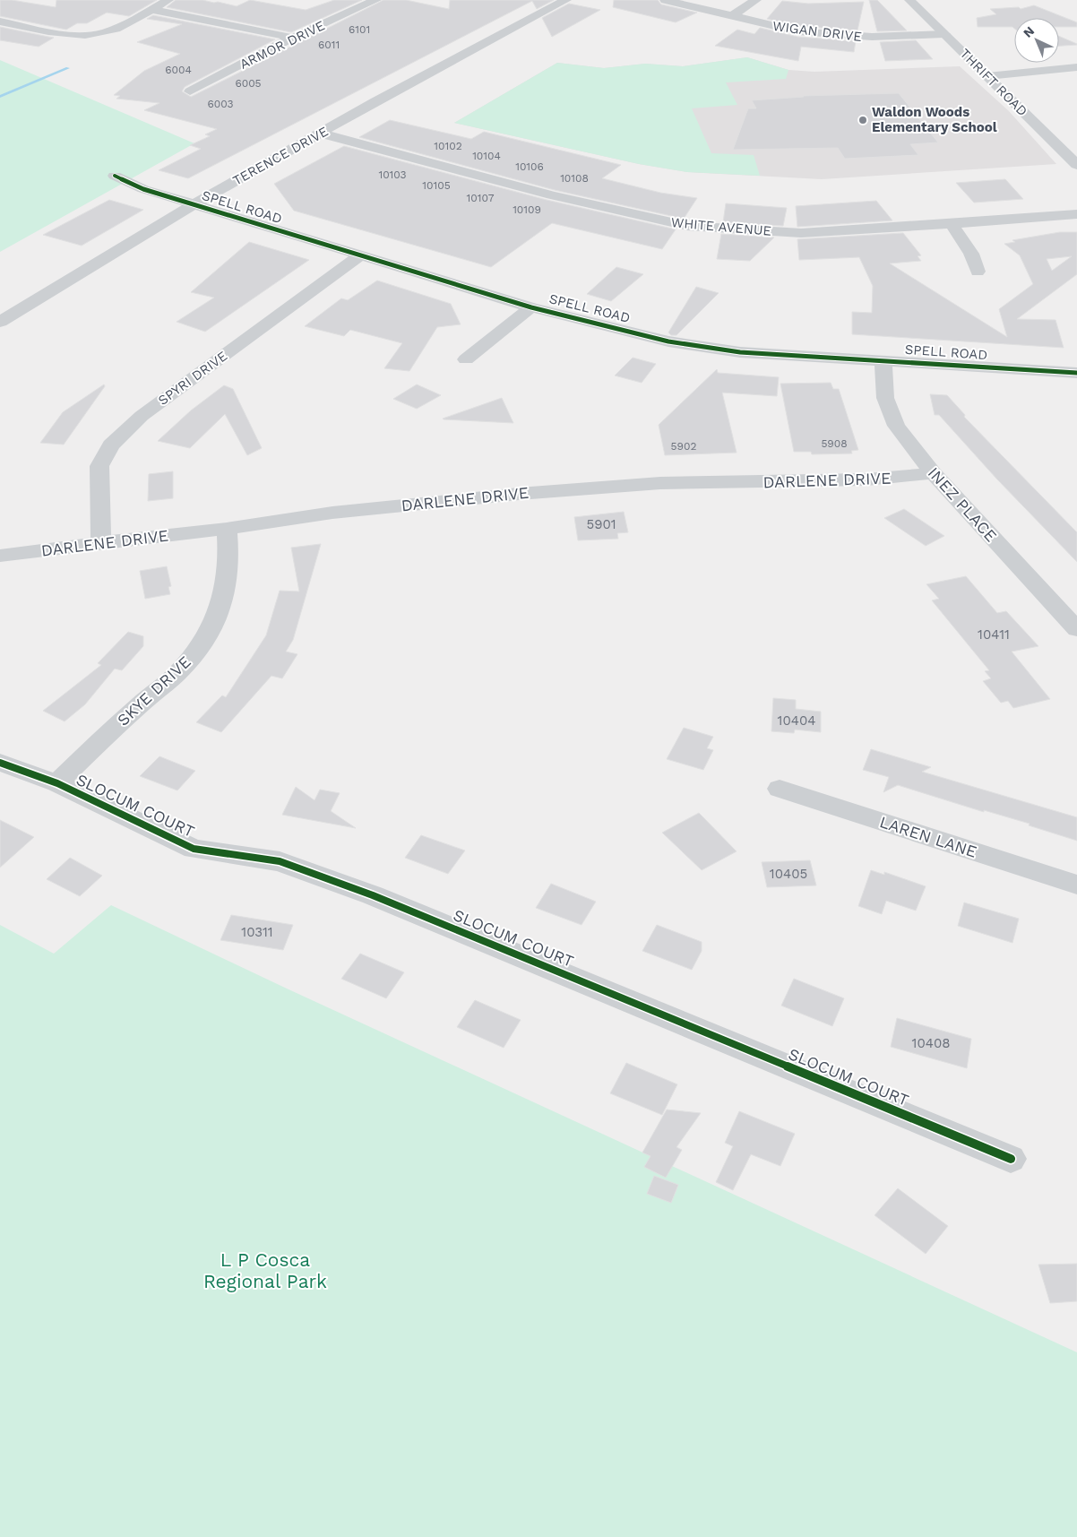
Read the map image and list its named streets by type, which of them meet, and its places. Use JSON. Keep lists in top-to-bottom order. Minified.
{"streets":{"street":["WIGAN DRIVE","ARMOR DRIVE","THRIFT ROAD","TERENCE DRIVE","SPELL ROAD","WHITE AVENUE","SPYRI DRIVE","DARLENE DRIVE","INEZ PLACE","SKYE DRIVE","SLOCUM COURT","LAREN LANE"]},"crossings":[["WIGAN DRIVE","THRIFT ROAD"],["TERENCE DRIVE","SPELL ROAD"],["TERENCE DRIVE","WHITE AVENUE"],["SPELL ROAD","SPYRI DRIVE"],["SPELL ROAD","INEZ PLACE"],["SPYRI DRIVE","DARLENE DRIVE"],["DARLENE DRIVE","INEZ PLACE"],["DARLENE DRIVE","SKYE DRIVE"],["SKYE DRIVE","SLOCUM COURT"]],"parks":["L P Cosca Regional Park"],"places":["Waldon Woods Elementary School"],"house_numbers":["6101","6011","6004","6005","6003","10102","10104","10106","10103","10108","10105","10107","10109","5908","5902","5901","10411","10404","10405","10311","10408"],"north":"top left"}
